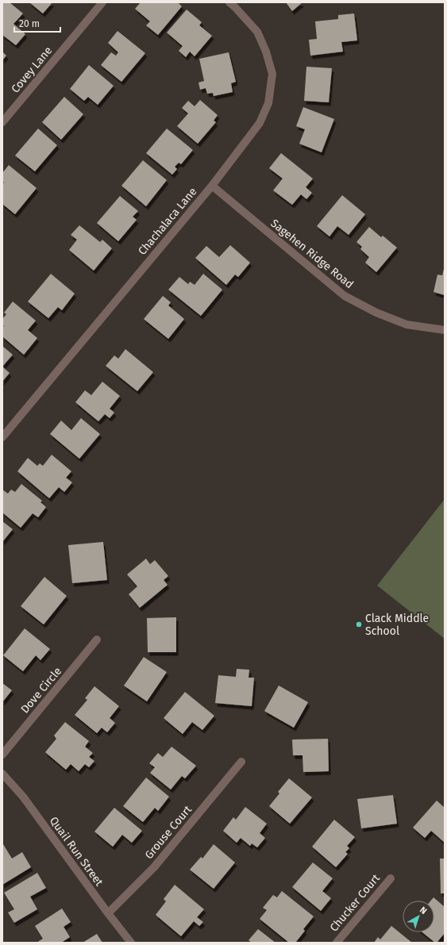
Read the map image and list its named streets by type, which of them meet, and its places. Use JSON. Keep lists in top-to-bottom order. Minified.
{"streets":{"street":["Covey Lane","Chachalaca Lane","Sagehen Ridge Road","Dove Circle","Grouse Court","Quail Run Street","Chucker Court"]},"crossings":[["Chachalaca Lane","Sagehen Ridge Road"],["Grouse Court","Quail Run Street"]],"places":["Clack Middle School"],"scale_bar":"20 m","north":"top right"}
